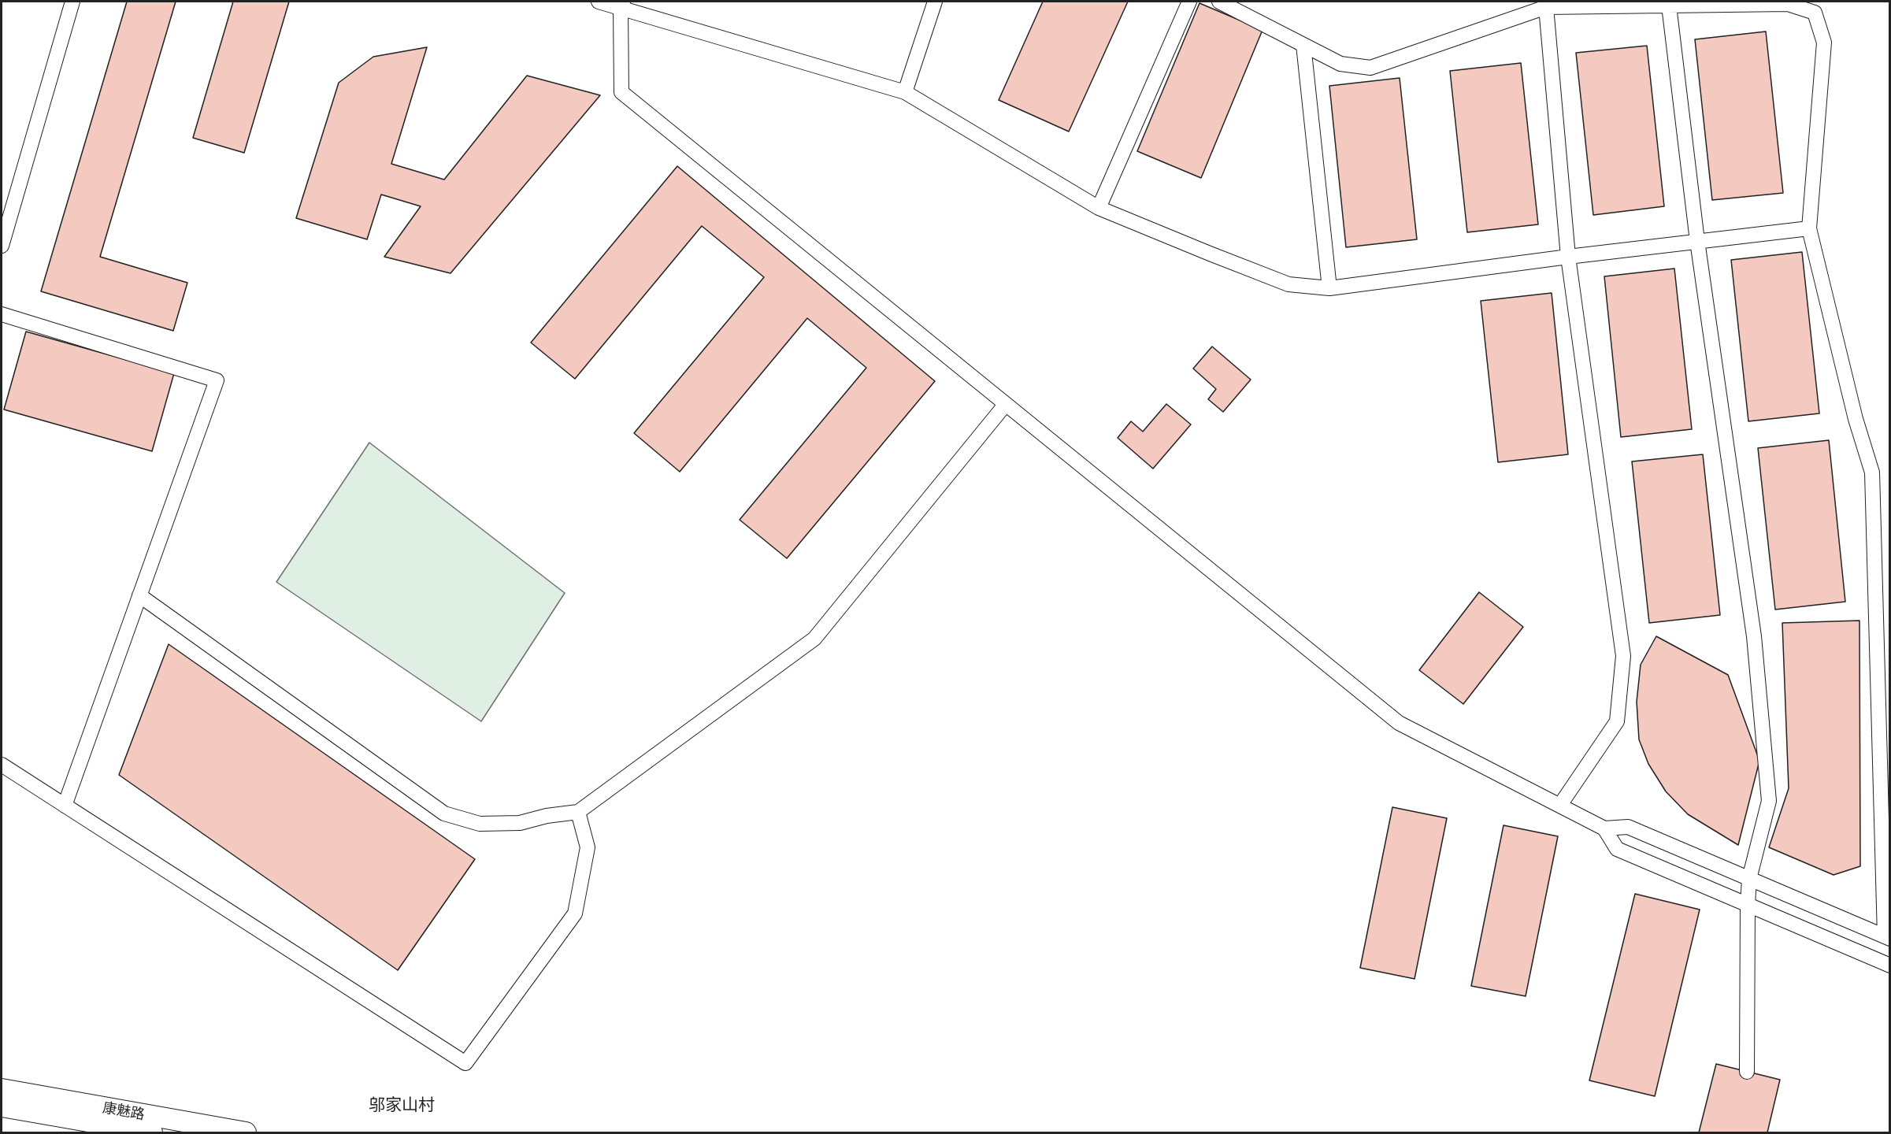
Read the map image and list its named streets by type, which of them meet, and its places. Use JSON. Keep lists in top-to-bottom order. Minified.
{"streets":{"main road":["康魅路"]},"districts":["邬家山村"]}
